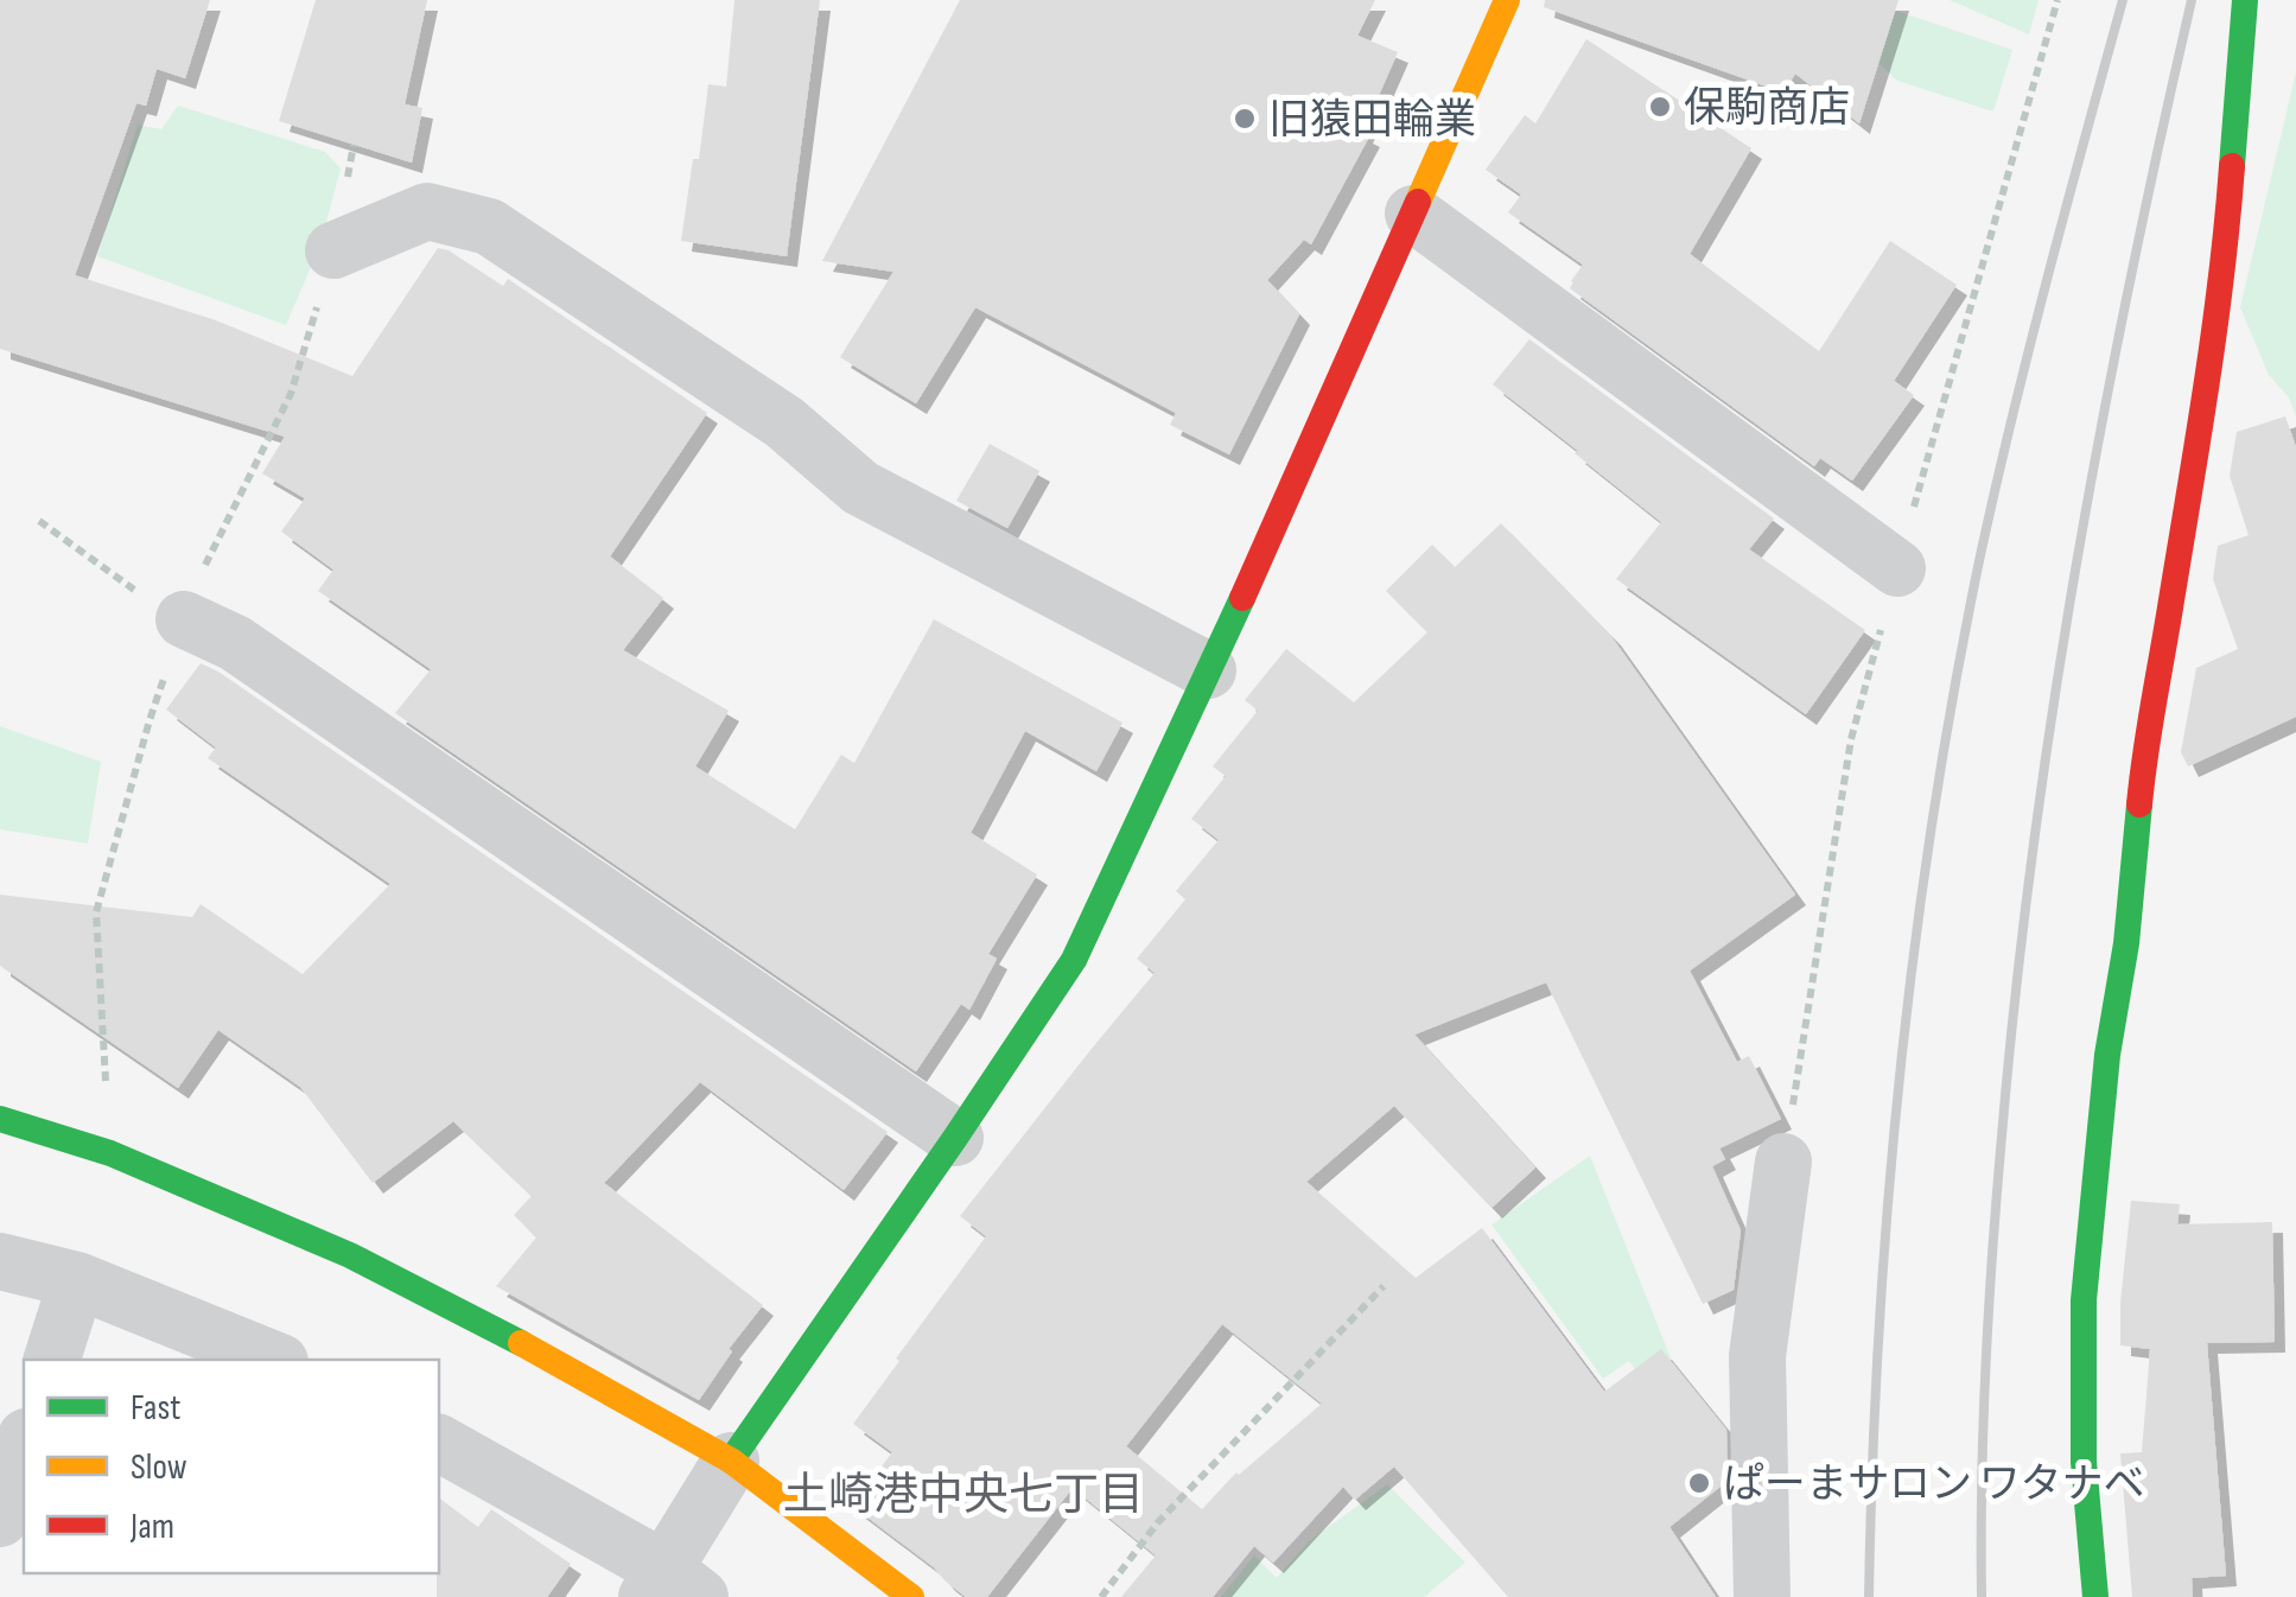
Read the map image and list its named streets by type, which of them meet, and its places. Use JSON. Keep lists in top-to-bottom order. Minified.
{"districts":["土崎港中央七丁目"],"places":["保駒商店","旧猿田輪業","ぱーまサロン ワタナベ"],"legend":["Fast","Slow","Jam"]}
